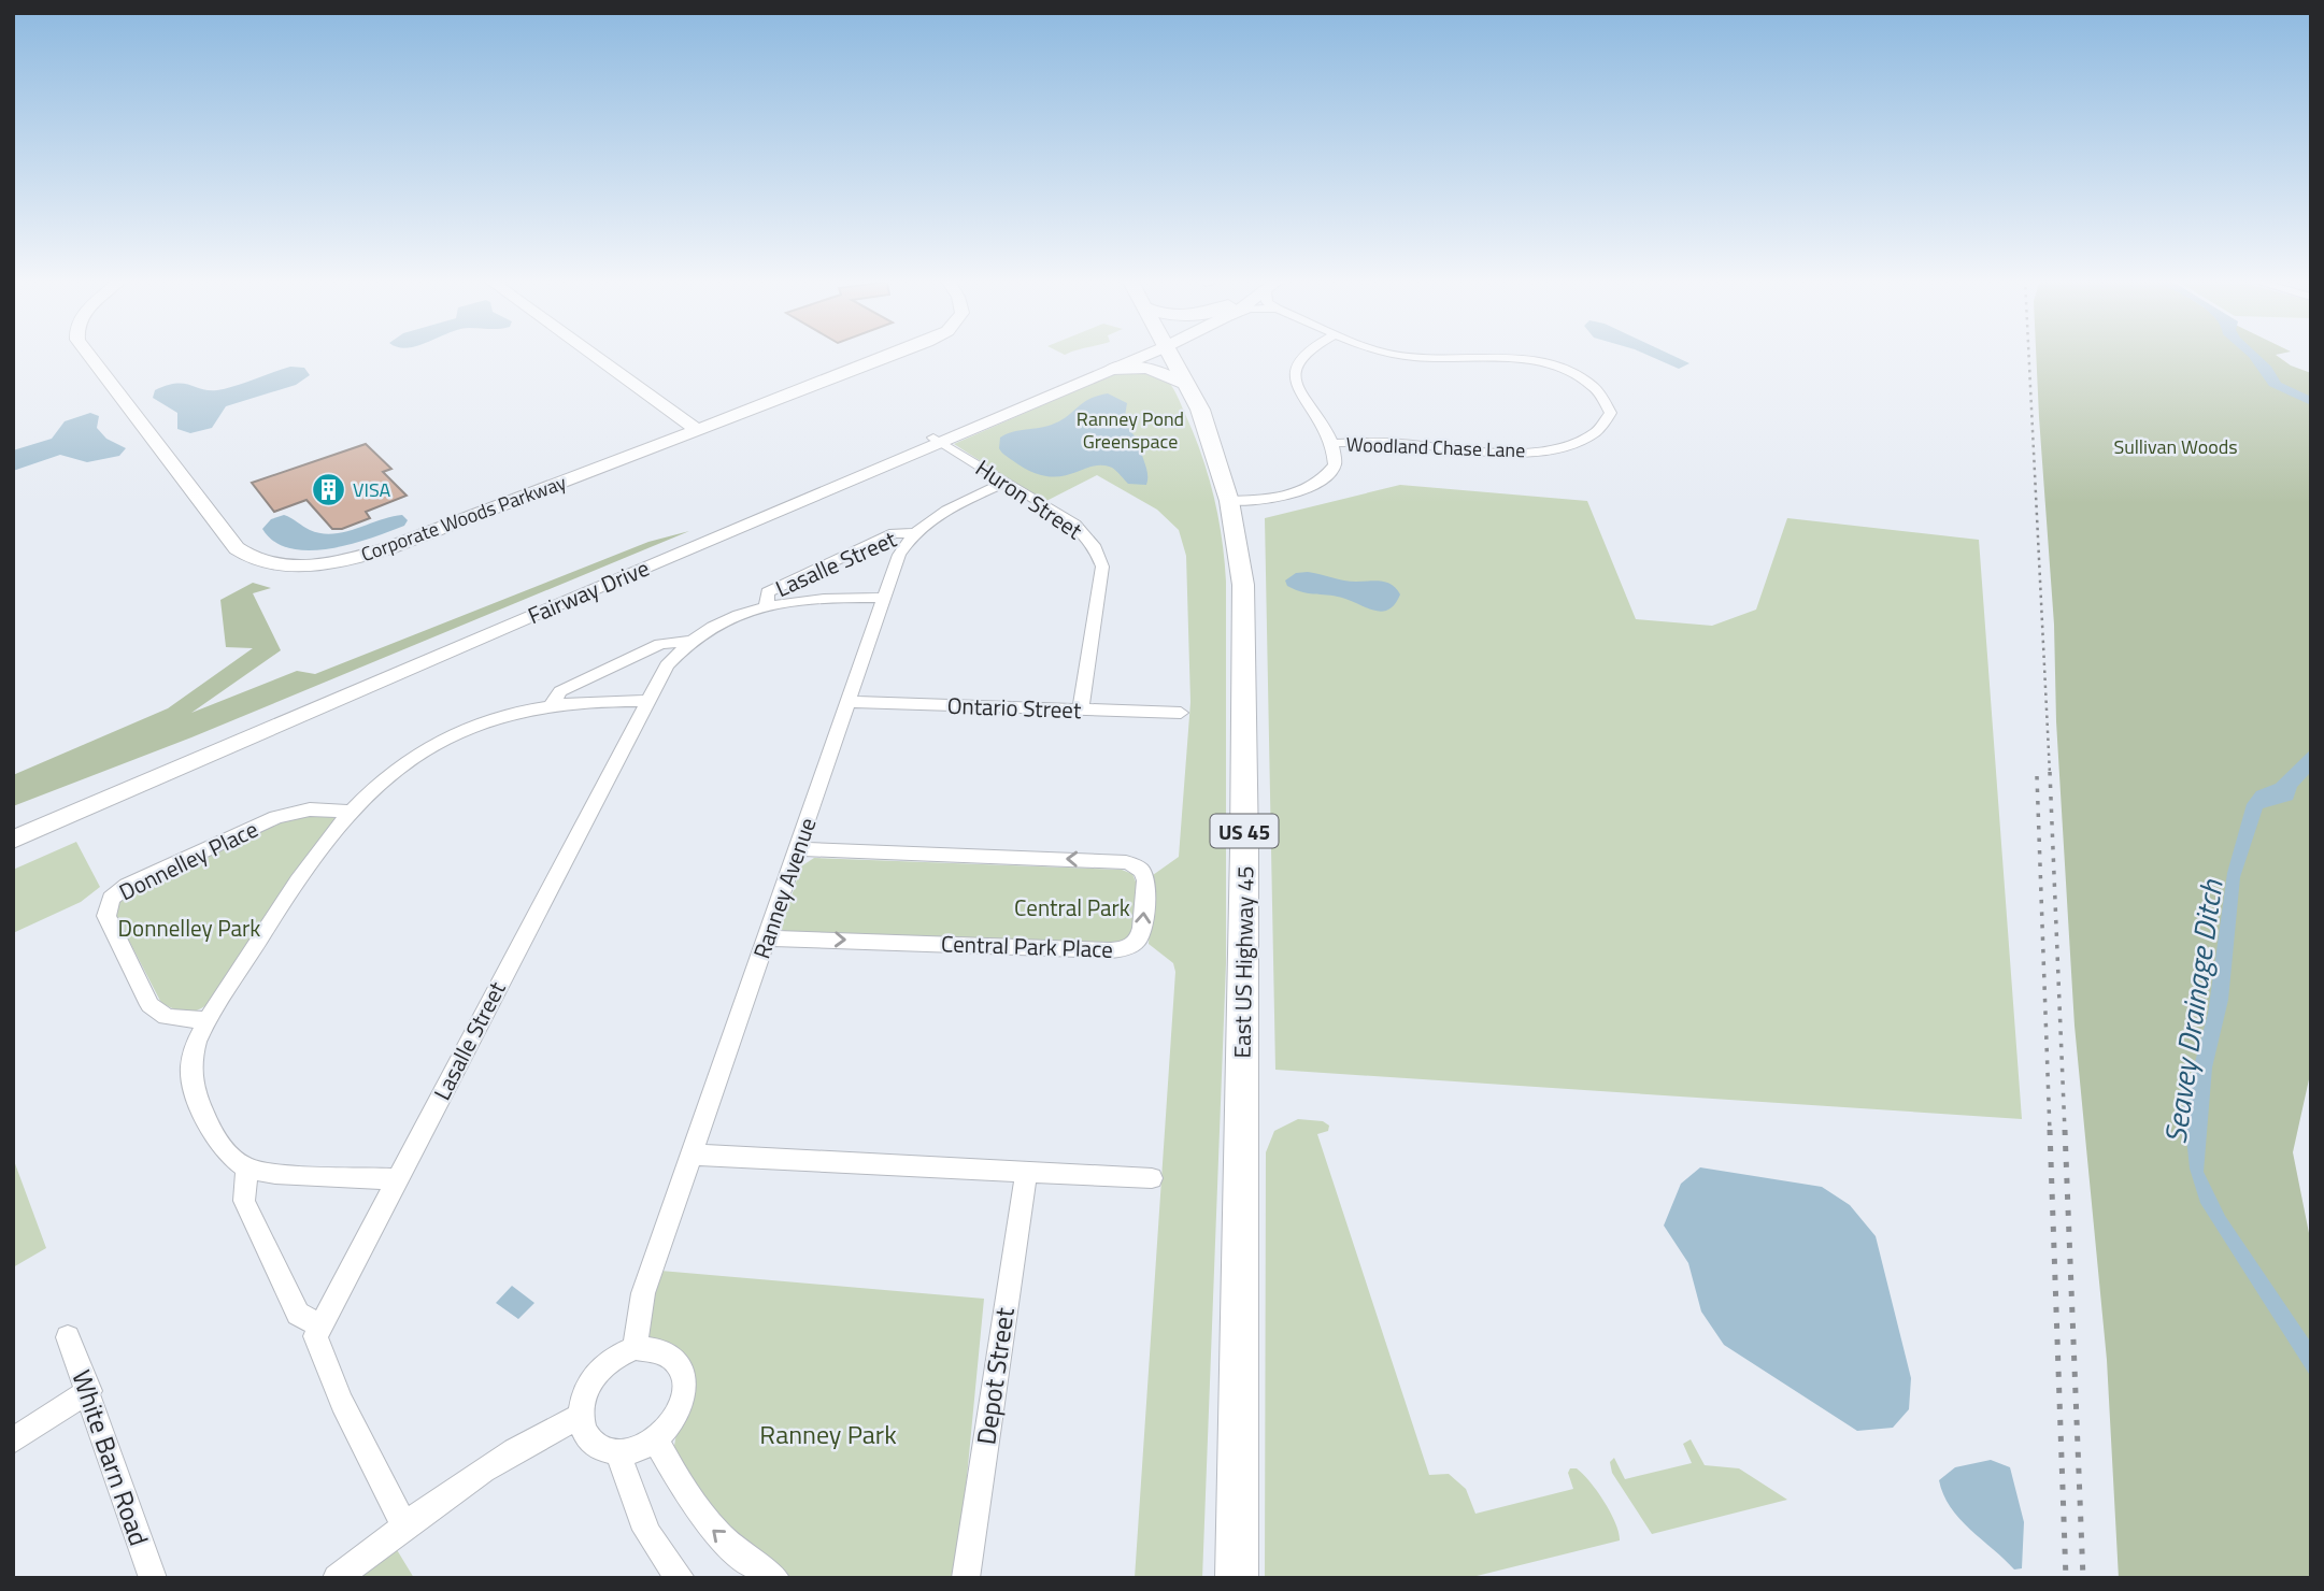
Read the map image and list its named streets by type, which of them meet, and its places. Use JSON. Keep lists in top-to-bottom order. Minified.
{"streets":{"main road":["Corporate Woods Parkway","Fairway Drive","US 45","East US Highway 45"],"street":["Woodland Chase Lane","Huron Street","Lasalle Street","Ontario Street","Donnelley Place","Ranney Avenue","Central Park Place","Depot Street","White Barn Road"]},"crossings":[["Huron Street","Fairway Drive"],["Huron Street","Ontario Street"],["Huron Street","Ranney Avenue"],["Lasalle Street","Ranney Avenue"],["Ontario Street","Ranney Avenue"],["Ranney Avenue","Central Park Place"]],"water":["Seavey Drainage Ditch"],"parks":["Ranney Pond Greenspace","Sullivan Woods","Central Park","Donnelley Park","Ranney Park"],"places":{"building":["VISA"]}}
